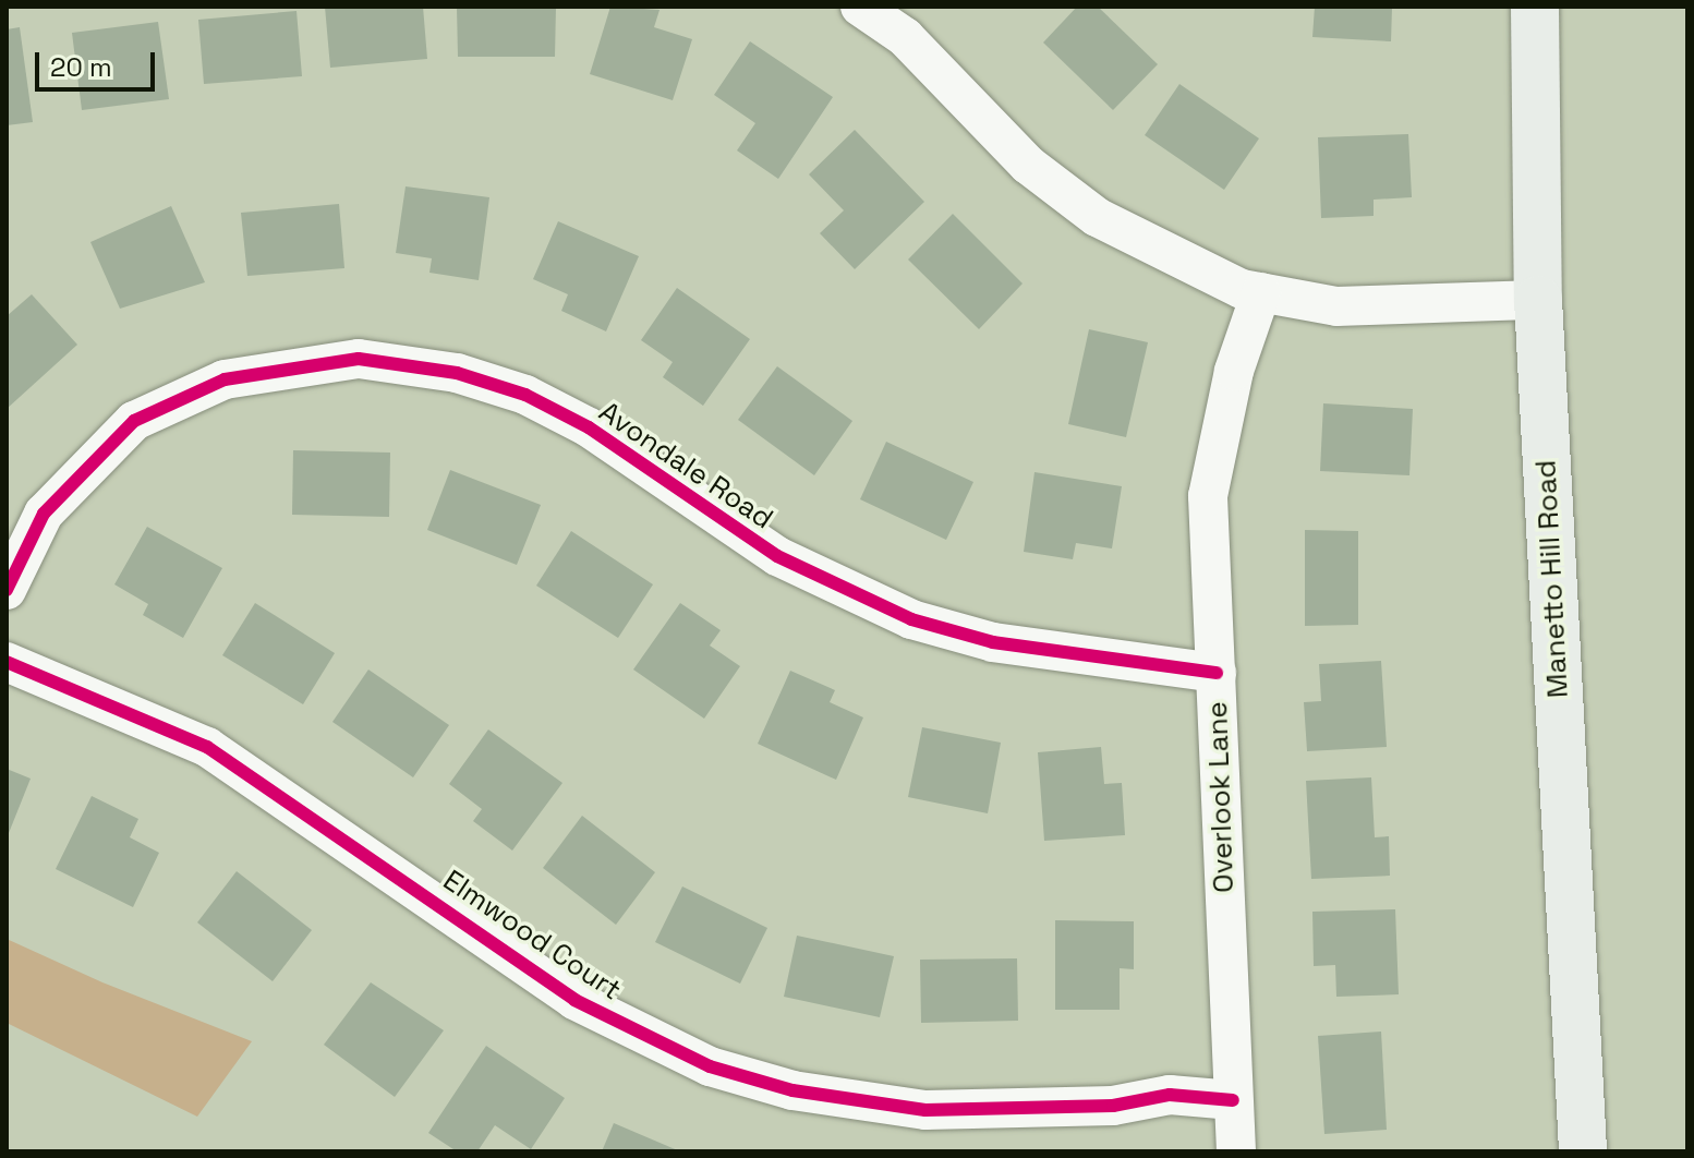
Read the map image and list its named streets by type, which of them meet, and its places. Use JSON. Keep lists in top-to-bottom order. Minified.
{"streets":{"main road":["Manetto Hill Road"],"street":["Avondale Road","Overlook Lane","Elmwood Court"]},"crossings":[["Avondale Road","Overlook Lane"],["Overlook Lane","Elmwood Court"]],"scale_bar":"20 m"}
